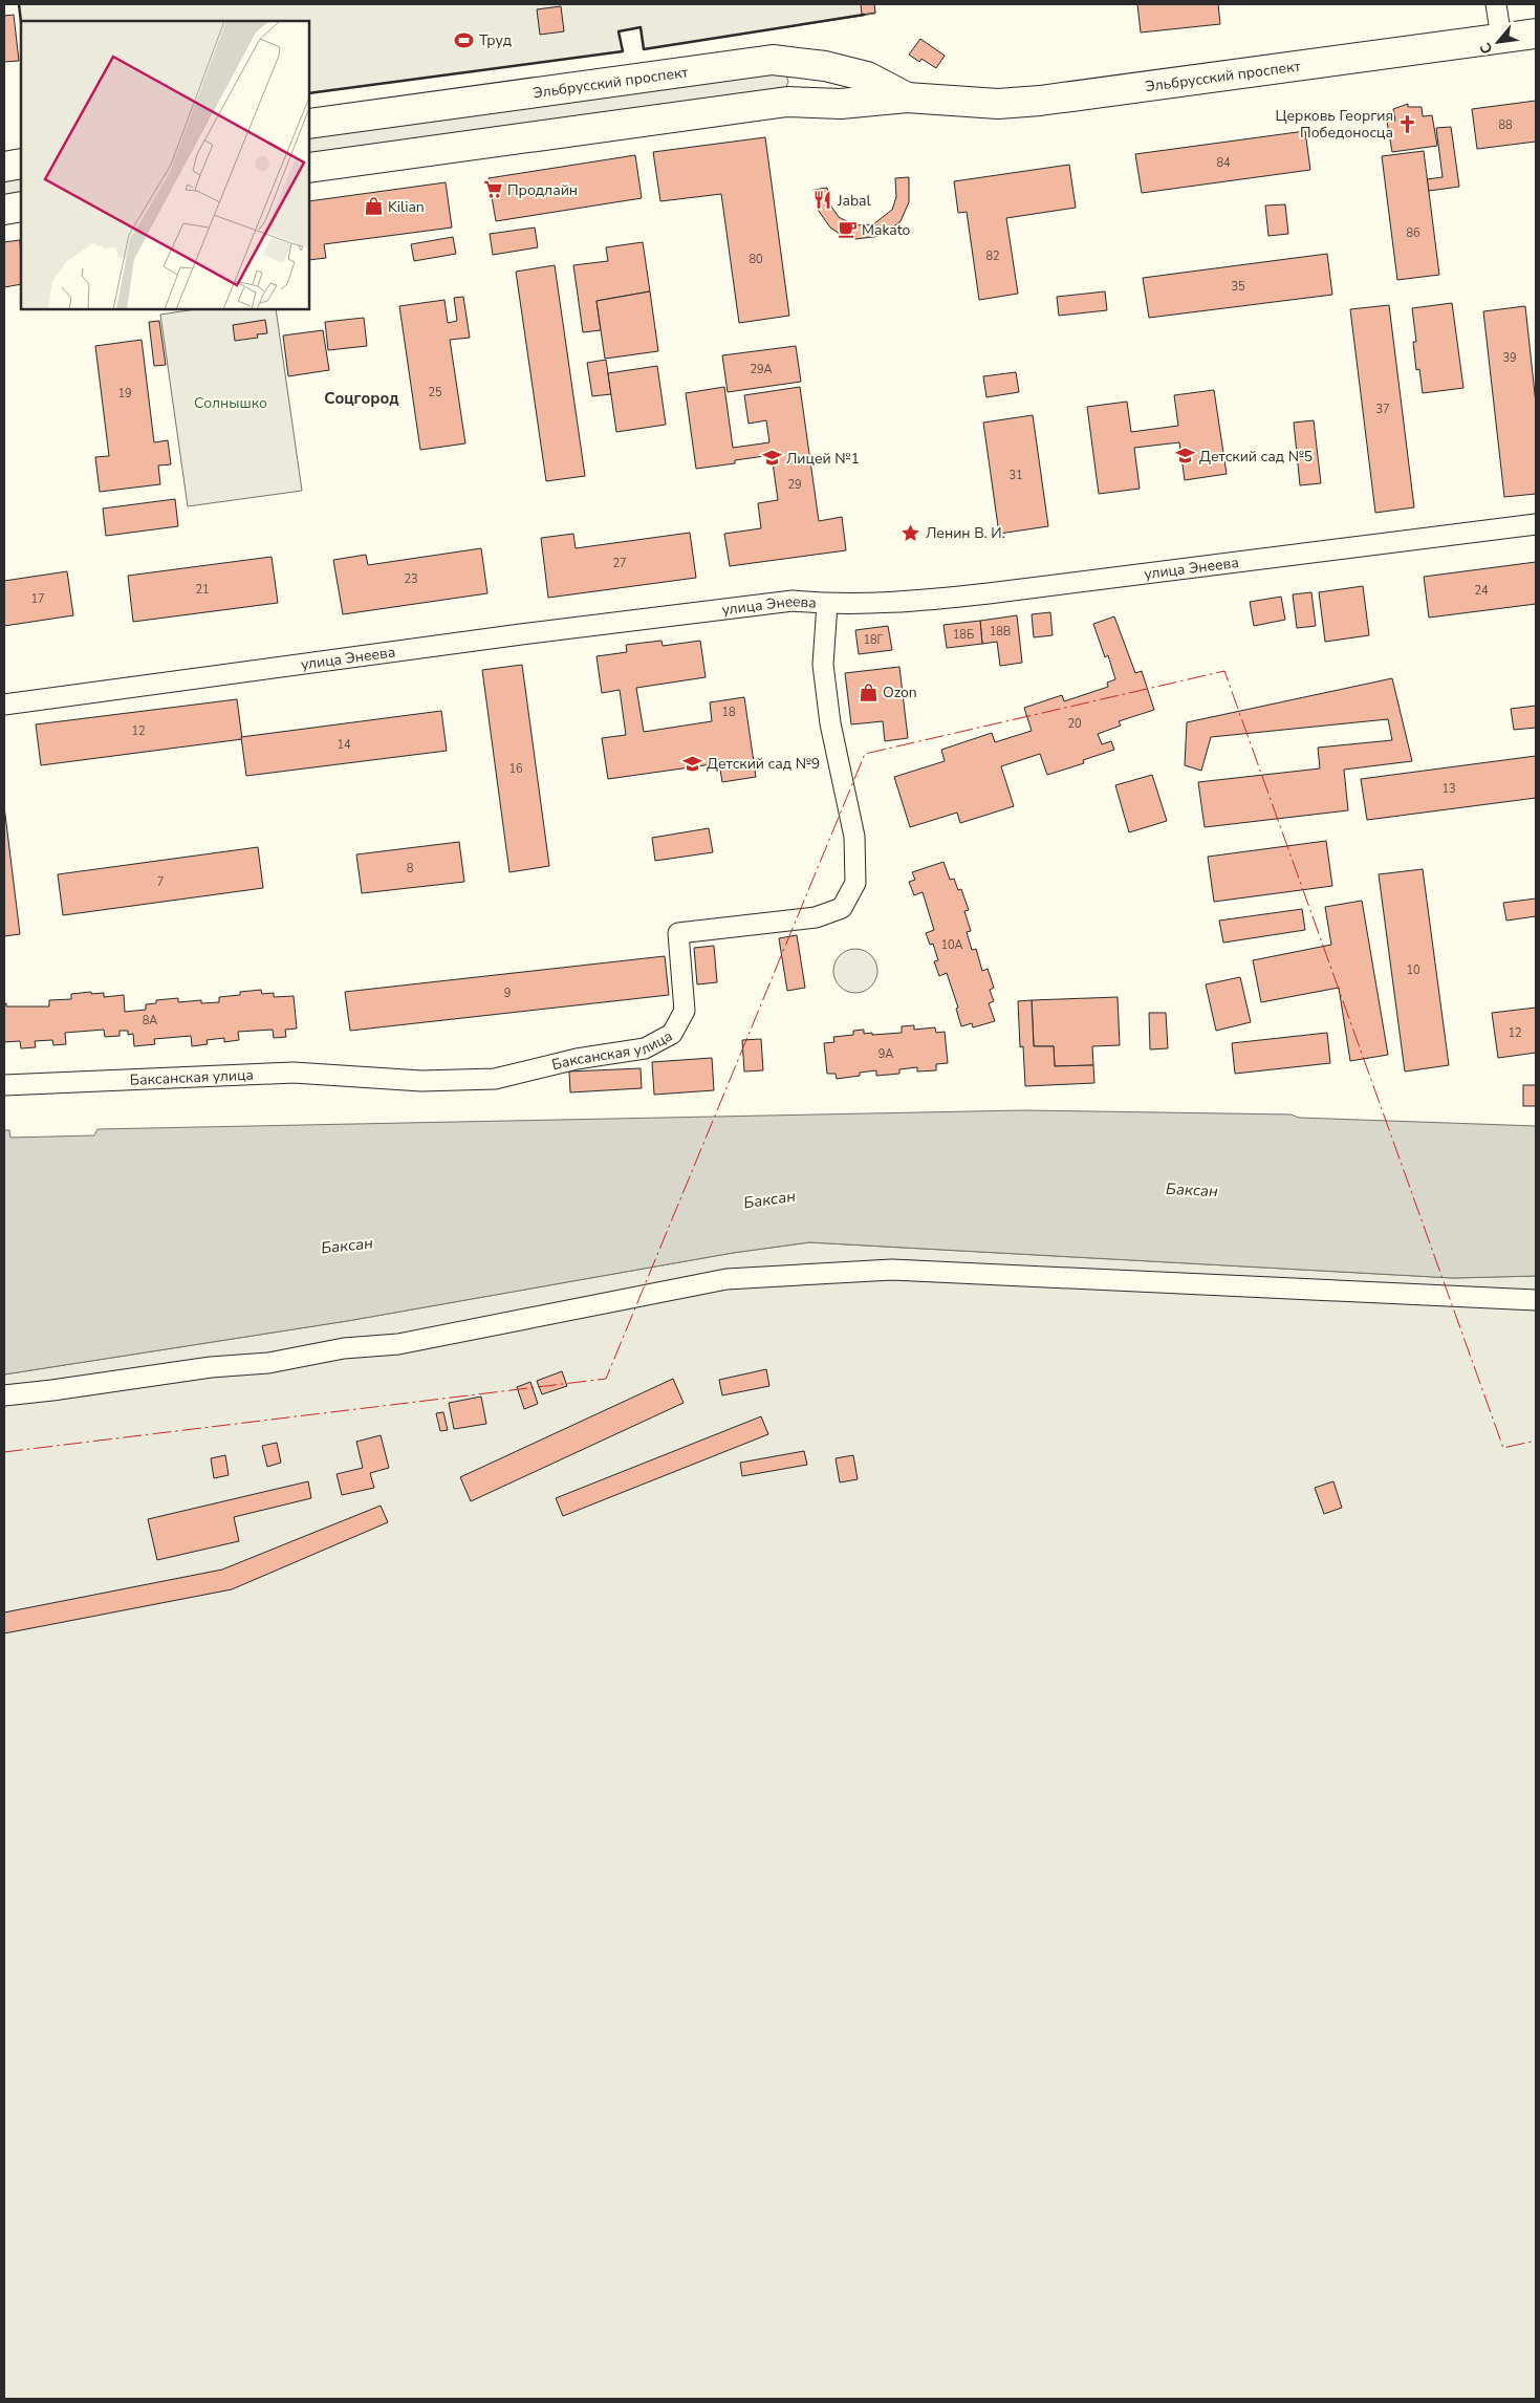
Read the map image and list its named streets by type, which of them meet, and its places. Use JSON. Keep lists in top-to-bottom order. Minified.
{"streets":{"main road":["Эльбрусский проспект"],"street":["улица Энеева","Баксанская улица"]},"crossings":[["улица Энеева","Баксанская улица"]],"districts":["Соцгород"],"water":["Баксан"],"parks":["Солнышко"],"places":{"sports":["Труд"],"church":["Церковь Георгия Победоносца"],"supermarket":["Продлайн"],"restaurant":["Jabal"],"shop":["Kilian","Ozon"],"cafe":["Мakato"],"school or university":["Детский сад №5","Лицей №1","Детский сад №9"],"place":["Ленин В. И."]},"house_numbers":["88","84","86","82","80","35","39","29А","25","19","37","31","29","27","23","21","24","17","18В","18Б","18Г","18","20","12","14","16","13","8","7","10А","10","9","8А","12","9А"],"north":"bottom left"}
